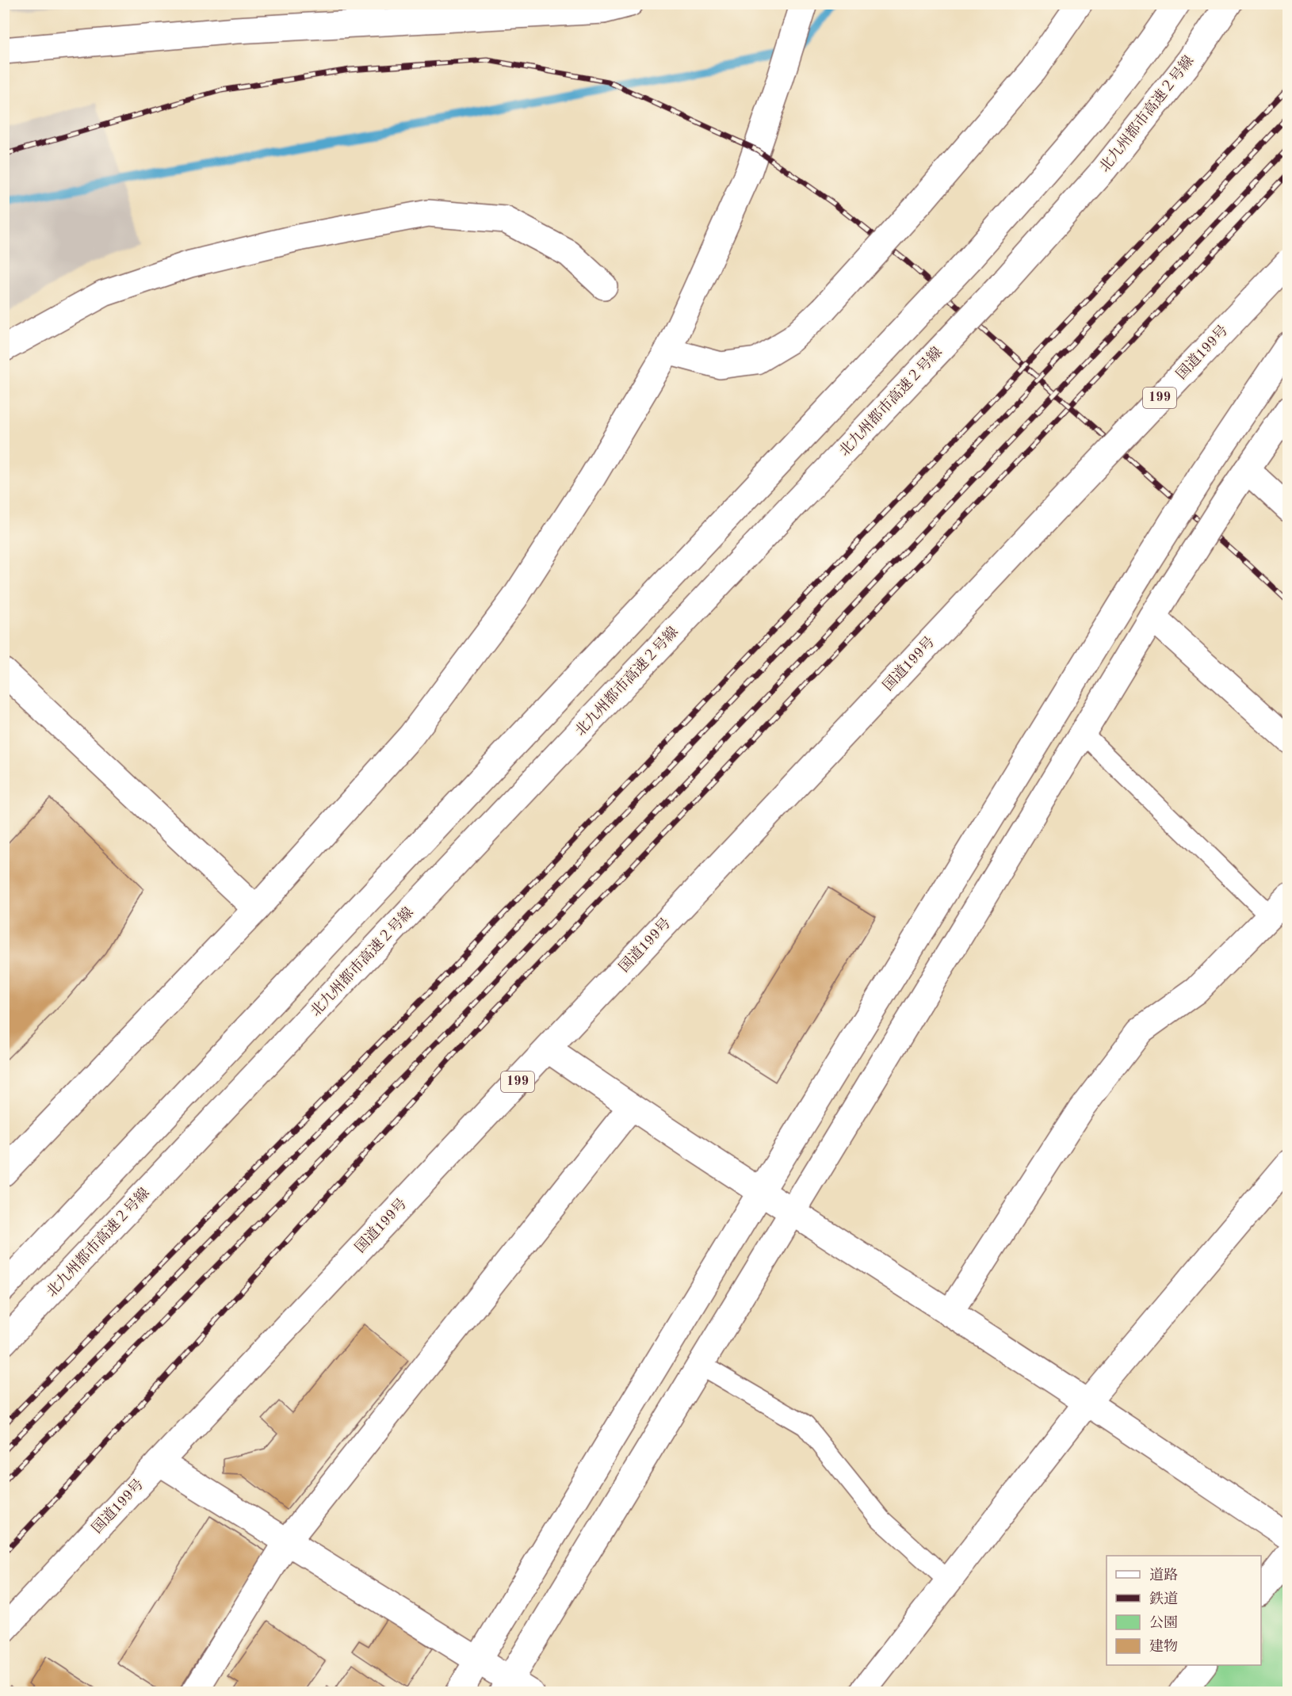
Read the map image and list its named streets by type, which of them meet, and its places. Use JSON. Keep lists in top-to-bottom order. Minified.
{"streets":{"main road":["北九州都市高速２号線","国道199号","199"]},"legend":["道路","鉄道","公園","建物"]}
